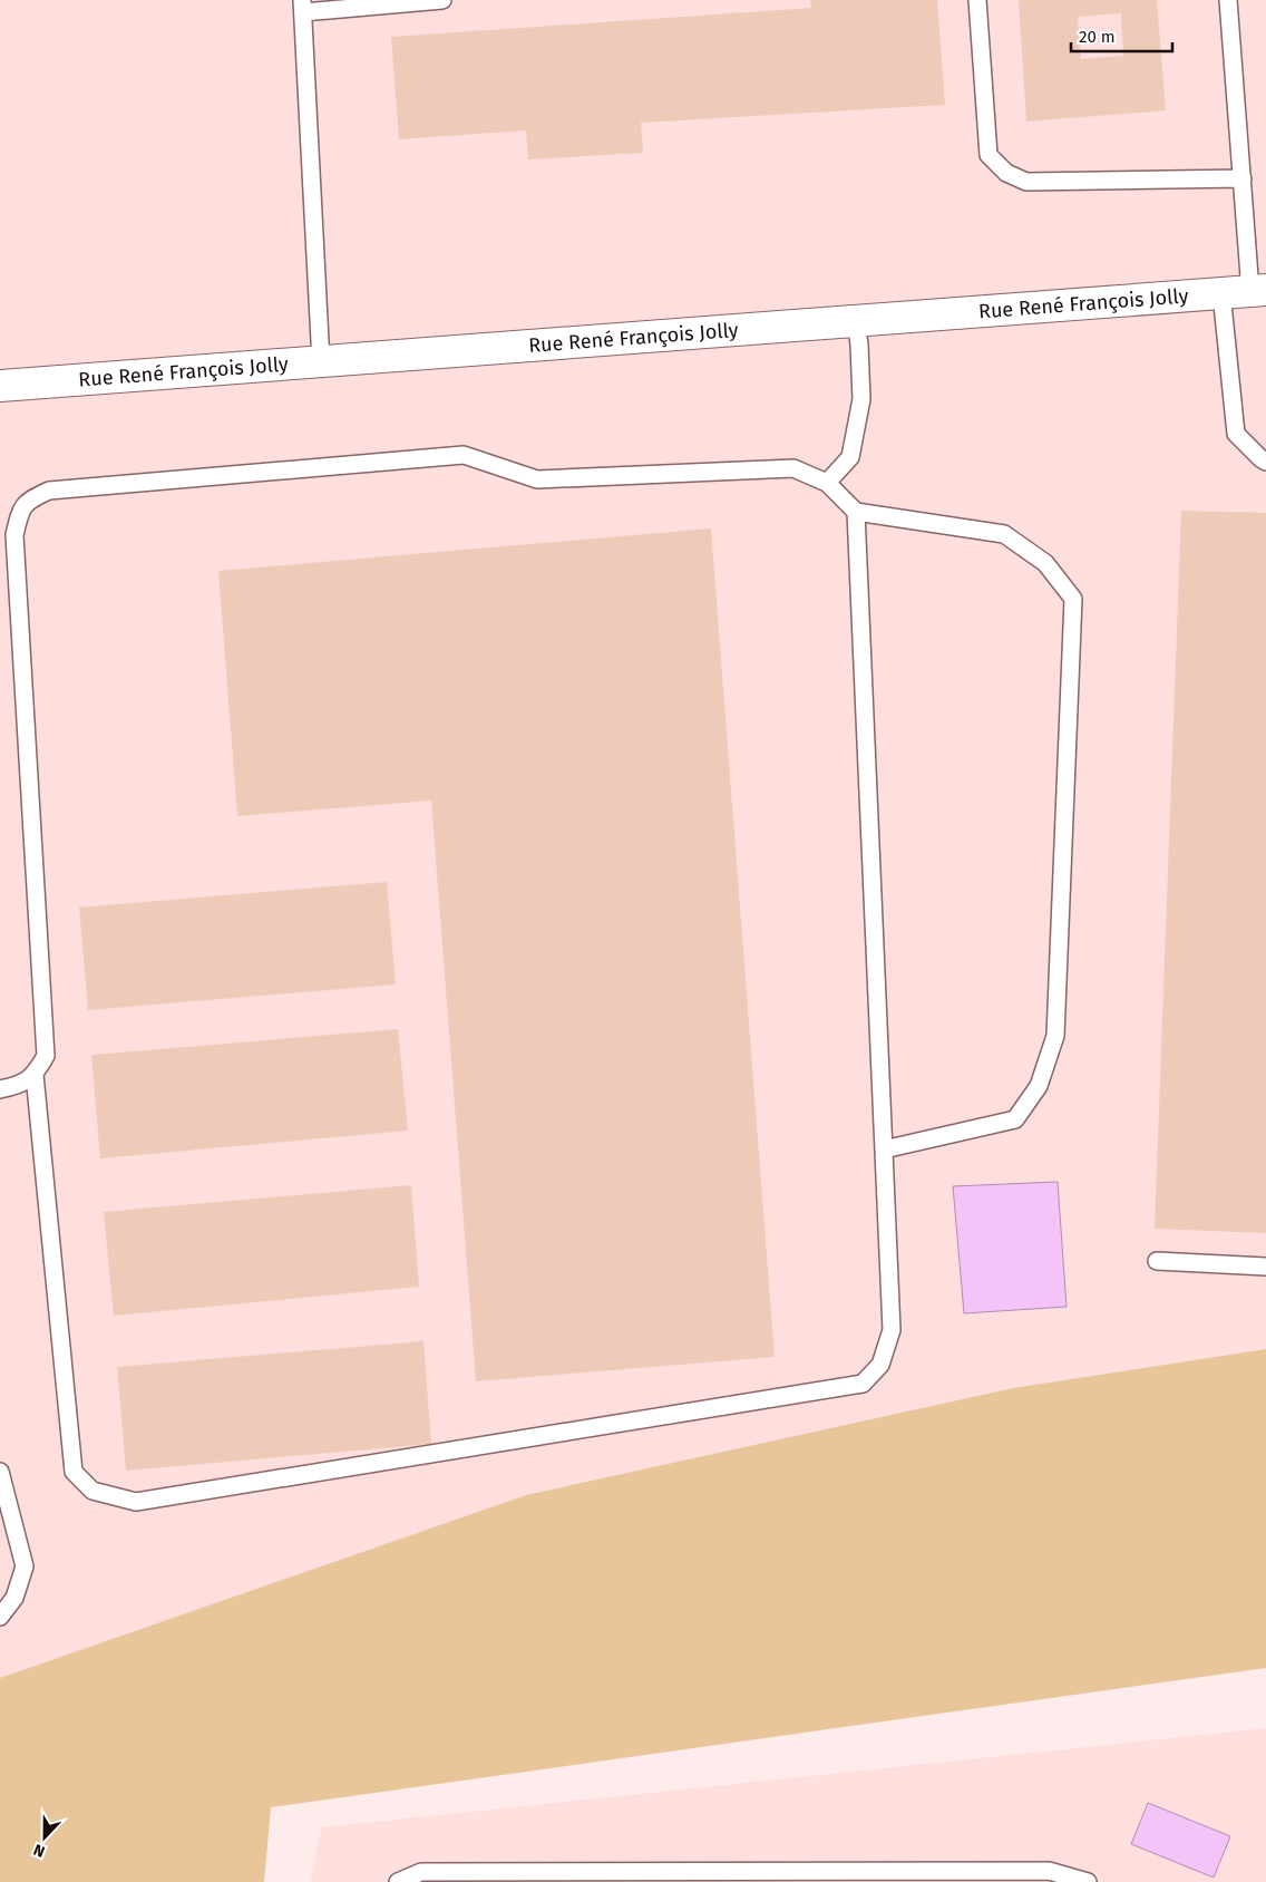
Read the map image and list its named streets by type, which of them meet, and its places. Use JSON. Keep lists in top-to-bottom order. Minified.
{"streets":{"street":["Rue René François Jolly"]},"scale_bar":"20 m","north":"bottom"}
